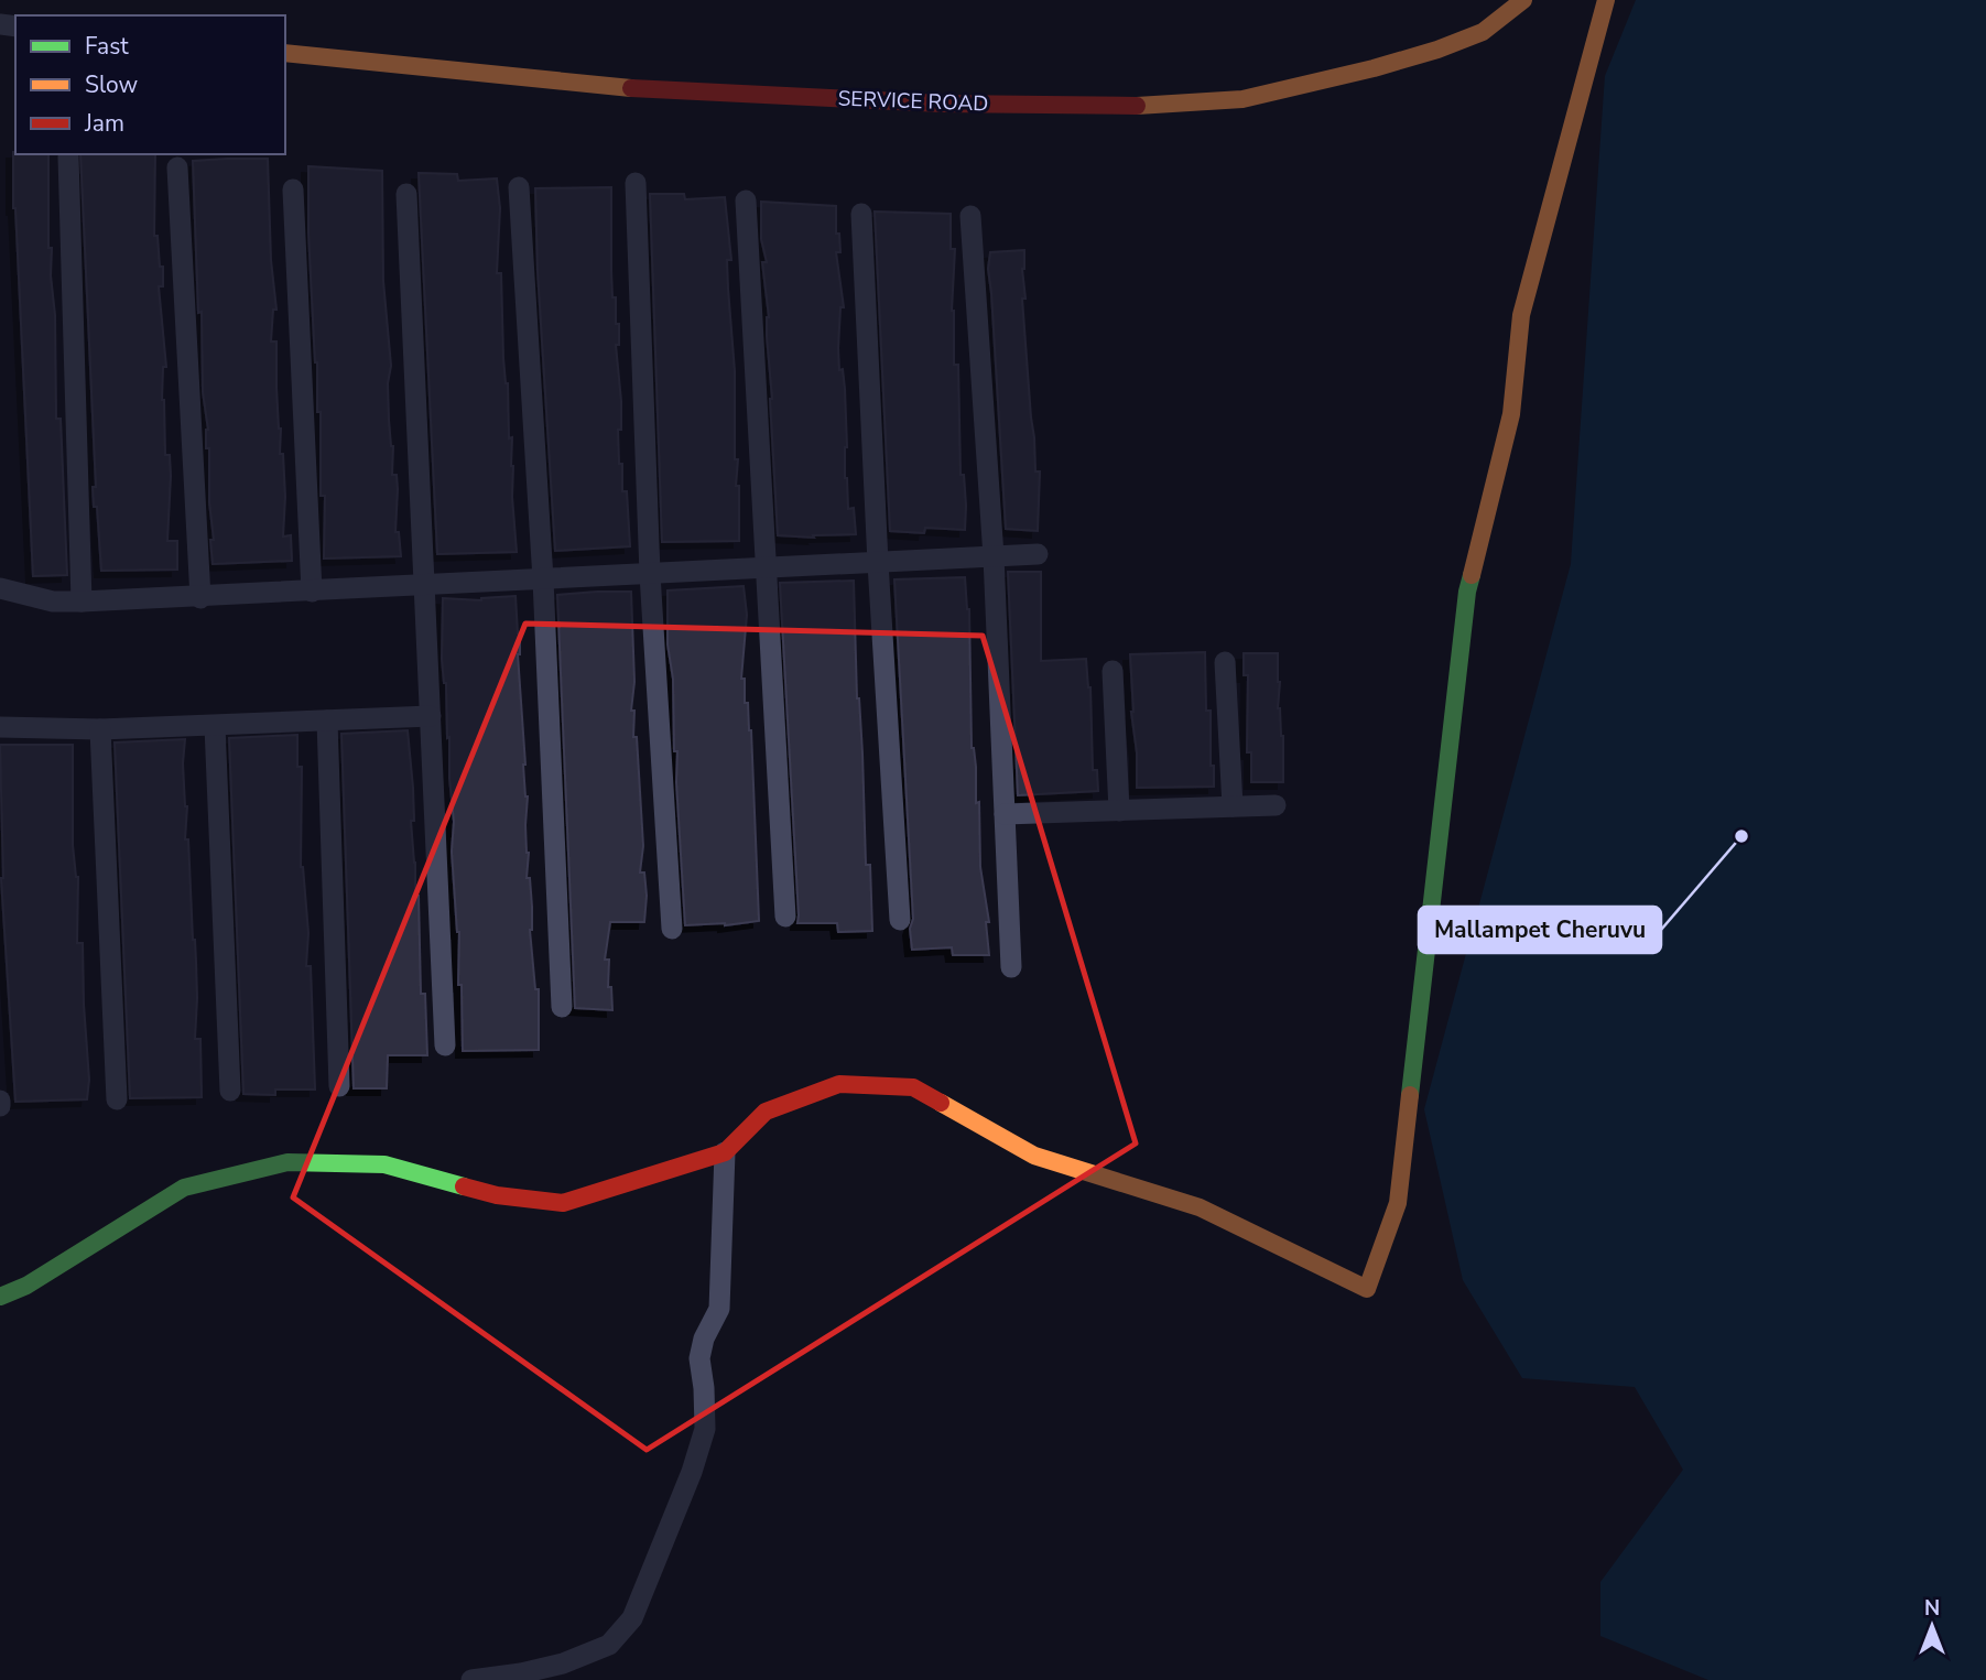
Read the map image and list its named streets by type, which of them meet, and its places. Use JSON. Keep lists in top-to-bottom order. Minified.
{"streets":{"street":["SERVICE ROAD"]},"places":["Mallampet Cheruvu"],"legend":["Fast","Slow","Jam"],"north":"top"}
